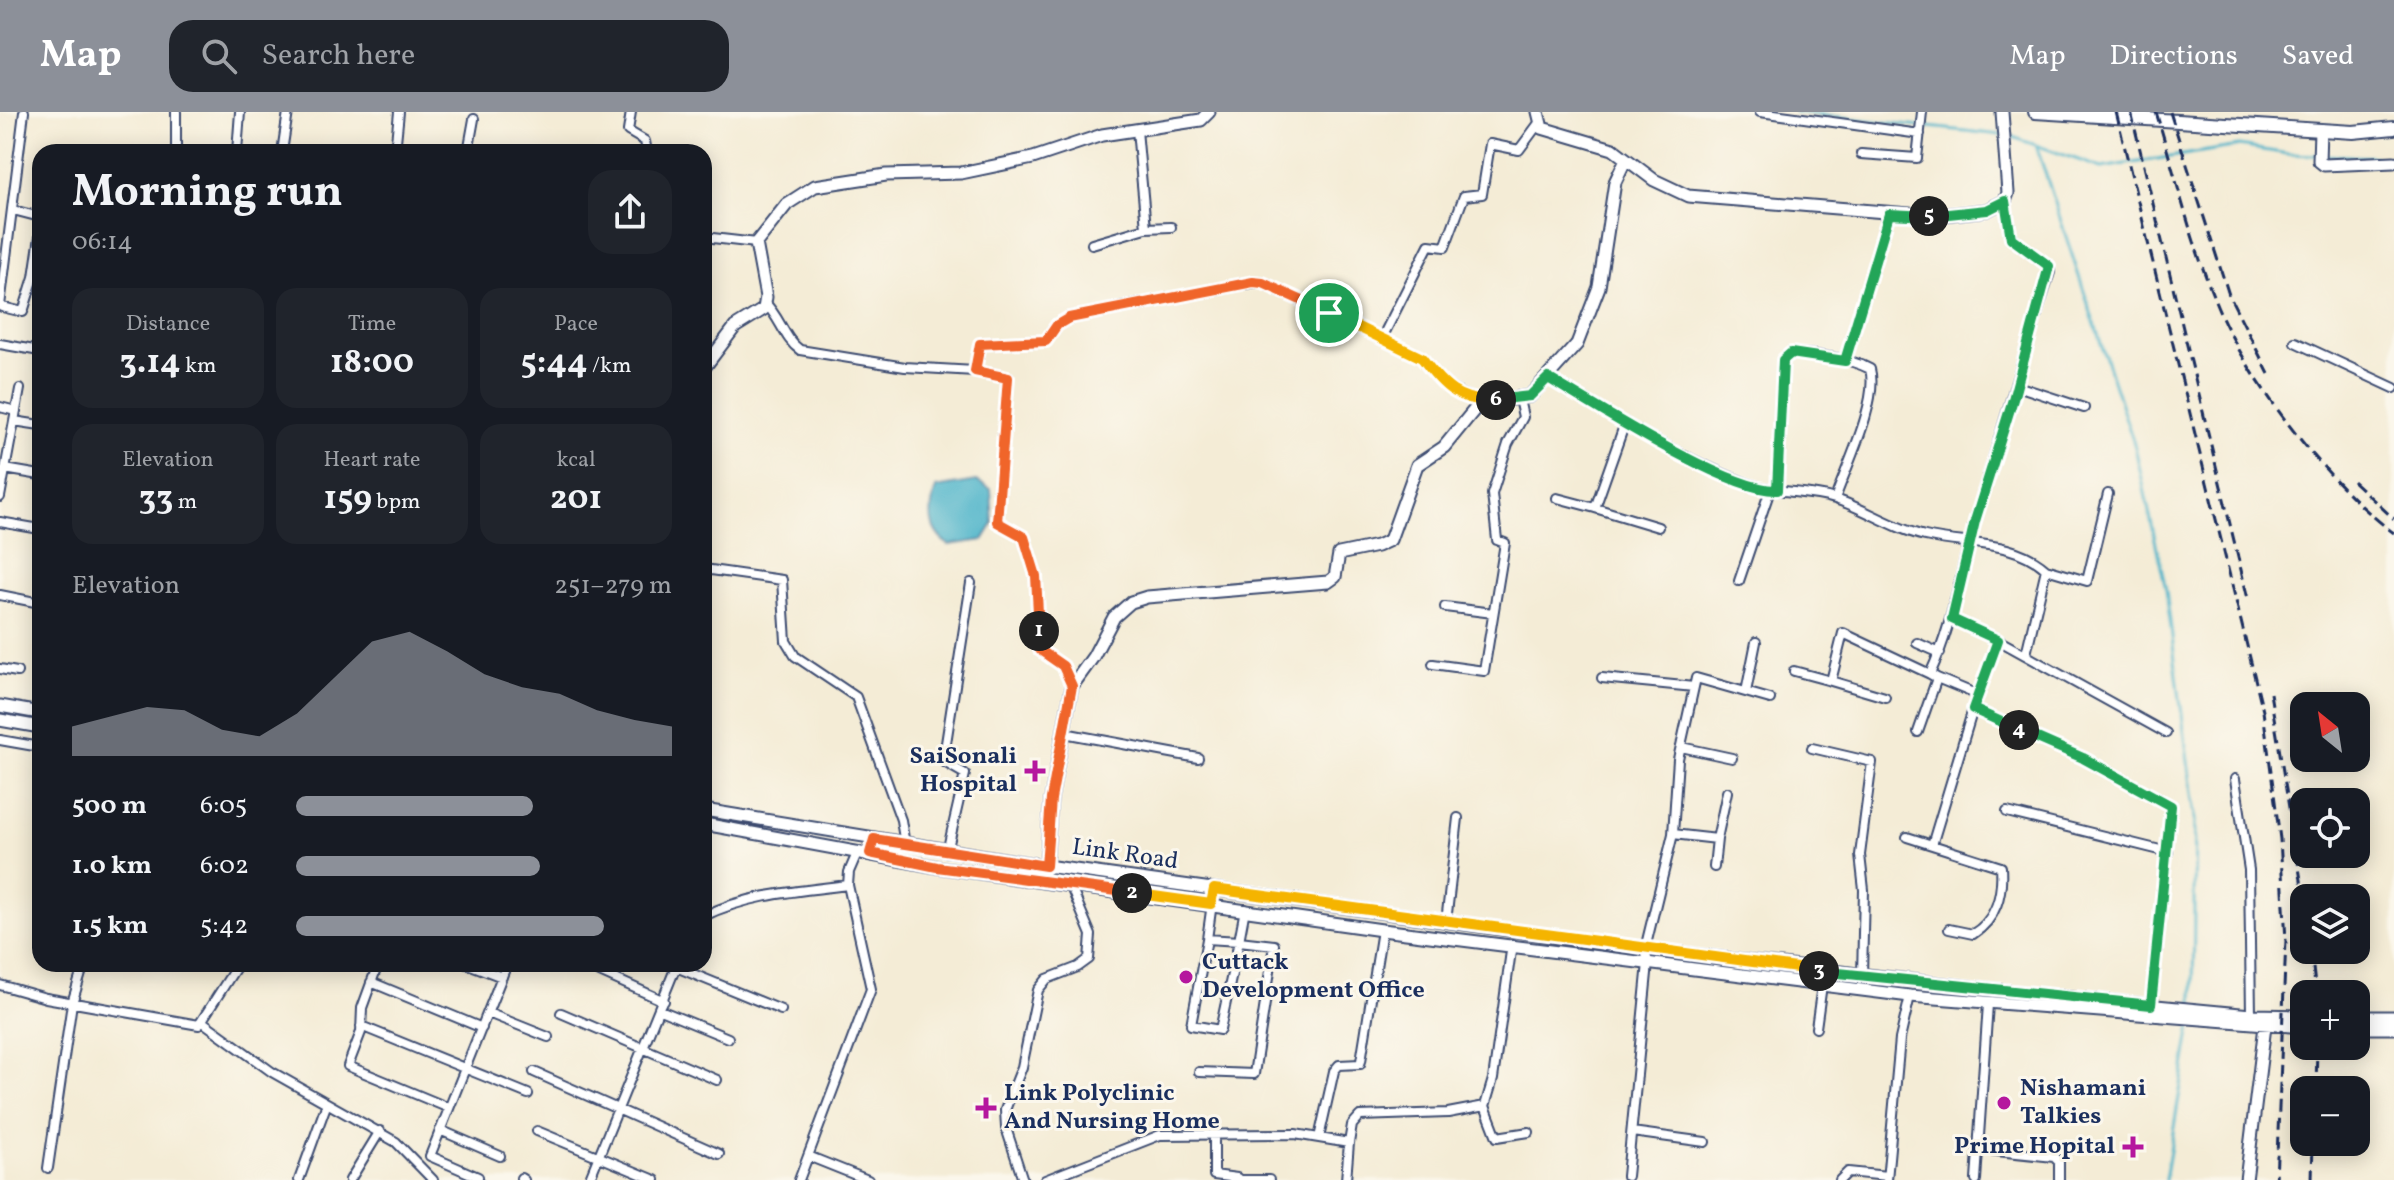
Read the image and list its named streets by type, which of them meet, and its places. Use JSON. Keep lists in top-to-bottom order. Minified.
{"streets":{"main road":["Link Road"]},"places":{"health":["SaiSonali Hospital","Link Polyclinic And Nursing Home","Prime Hopital"],"other":["Cuttack Development Office","Nishamani Talkies"]},"north":"top left","page":{"header":"Map","search":"Search here","nav":["Map","Directions","Saved"],"heading":["Morning run","06:14"],"pins":["5","6","1","4","2","3"],"stats":[["Distance","3.14 km"],["Time","18:00"],["Pace","5:44 /km"],["Elevation","33 m"],["Heart rate","159 bpm"],["kcal","201"]],"chart":["Elevation","251–279 m"],"map_buttons":["+","−"],"list":[{"name":"500 m","note":"6:05"},{"name":"1.0 km","note":"6:02"},{"name":"1.5 km","note":"5:42"}]}}
